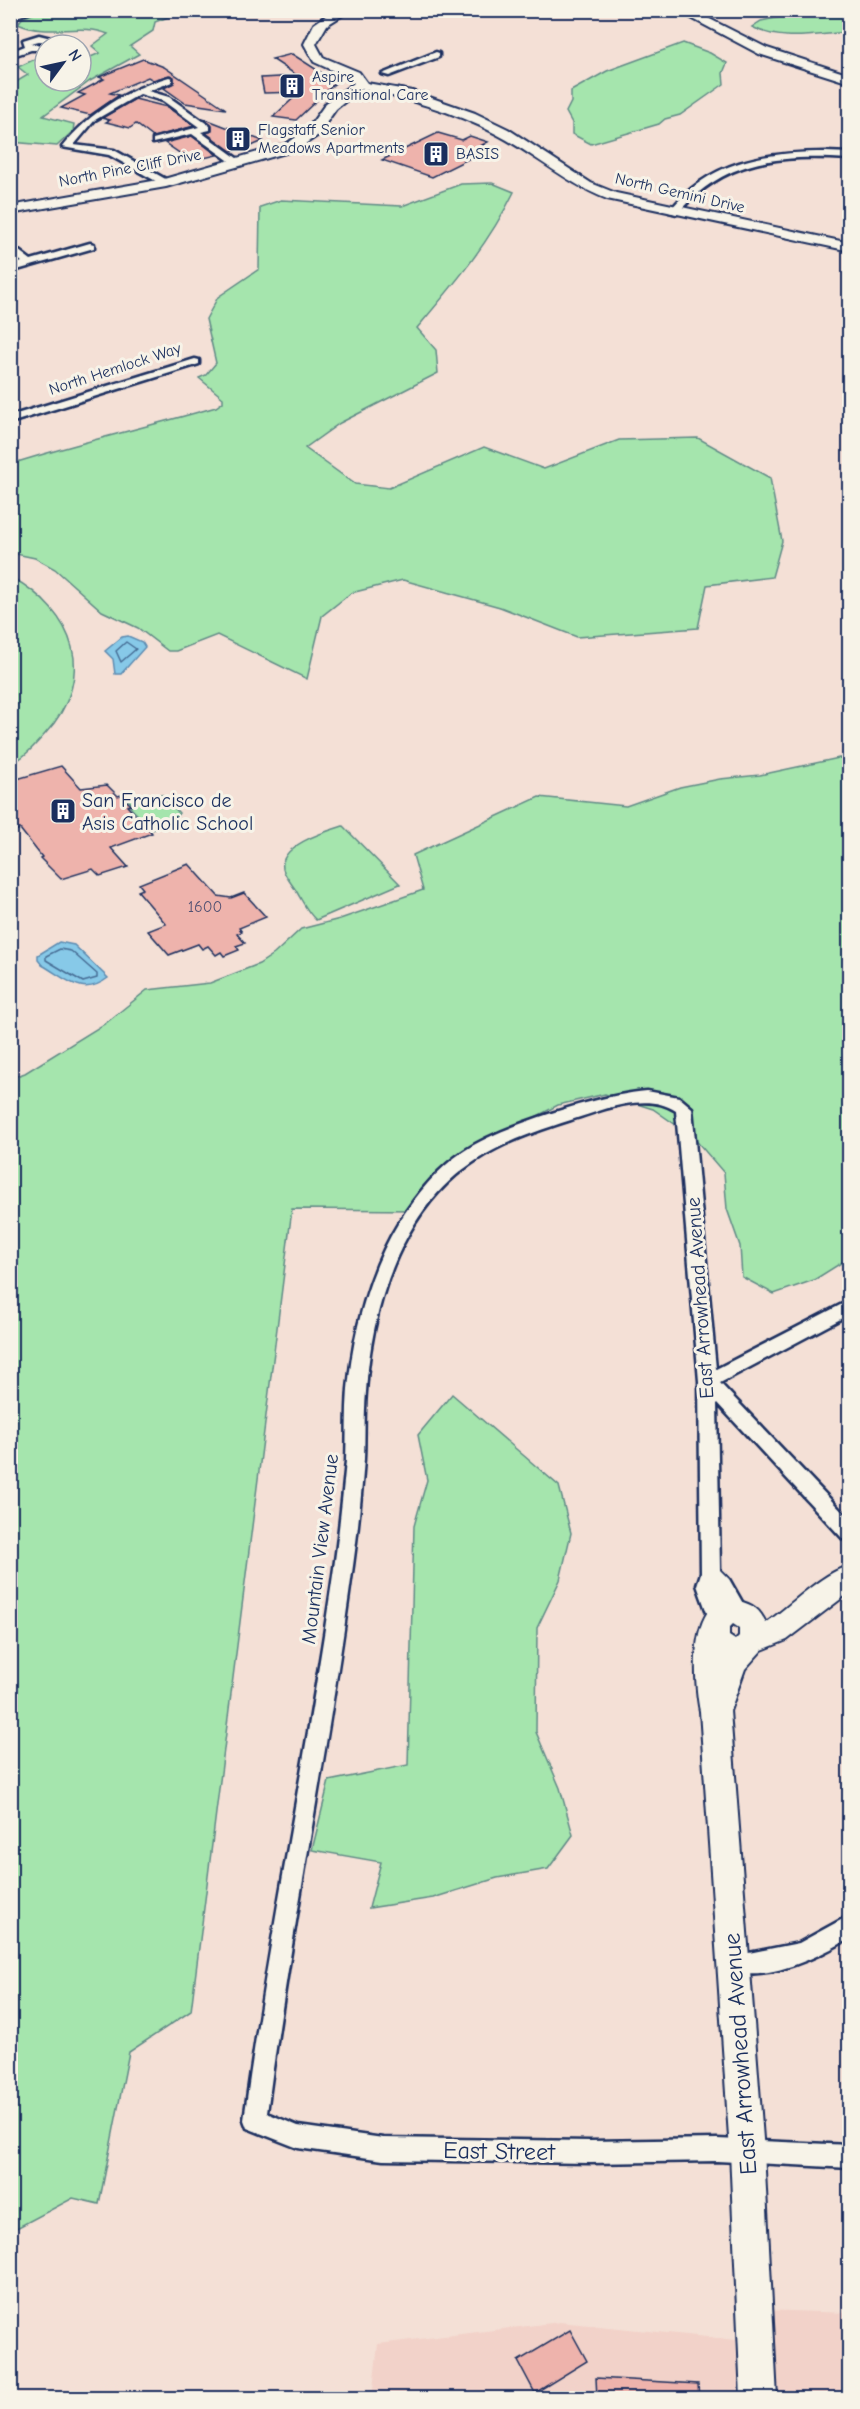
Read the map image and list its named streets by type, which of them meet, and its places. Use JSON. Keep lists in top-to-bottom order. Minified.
{"streets":{"street":["North Pine Cliff Drive","North Gemini Drive","North Hemlock Way","East Arrowhead Avenue","Mountain View Avenue","East Street"]},"crossings":[["North Pine Cliff Drive","North Gemini Drive"],["East Arrowhead Avenue","Mountain View Avenue"],["East Arrowhead Avenue","East Street"],["Mountain View Avenue","East Street"]],"places":{"building":["Aspire Transitional Care","Flagstaff Senior Meadows Apartments","BASIS","San Francisco de Asis Catholic School"]},"house_numbers":["1600"],"north":"top right"}
